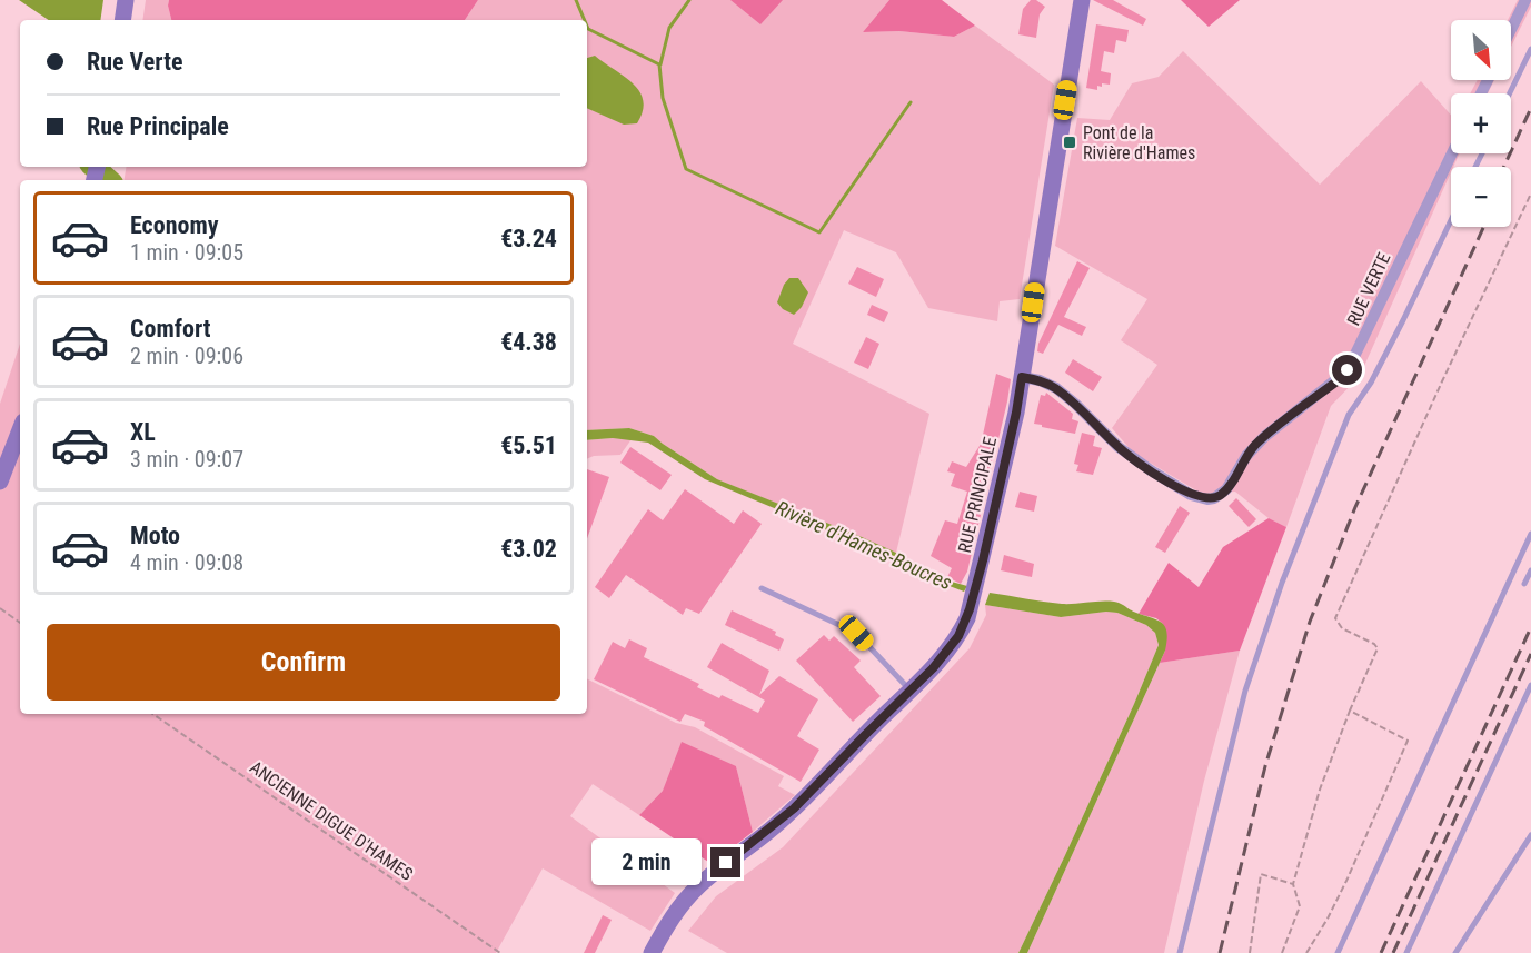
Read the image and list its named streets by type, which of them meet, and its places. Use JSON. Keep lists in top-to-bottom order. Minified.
{"streets":{"street":["RUE VERTE","RUE PRINCIPALE"],"path":["ANCIENNE DIGUE D'HAMES"]},"crossings":[["RUE VERTE","RUE PRINCIPALE"]],"water":["Rivière d'Hames-Boucres"],"places":{"transit":["Pont de la Rivière d'Hames"]},"north":"bottom right","page":{"map_buttons":["+","−"],"banner":["Rue Verte","Rue Principale"],"list":[{"name":"Economy","note":"1 min · 09:05","value":"€3.24"},{"name":"Comfort","note":"2 min · 09:06","value":"€4.38"},{"name":"XL","note":"3 min · 09:07","value":"€5.51"},{"name":"Moto","note":"4 min · 09:08","value":"€3.02"}],"buttons":"Confirm","bubble":"2 min"}}
